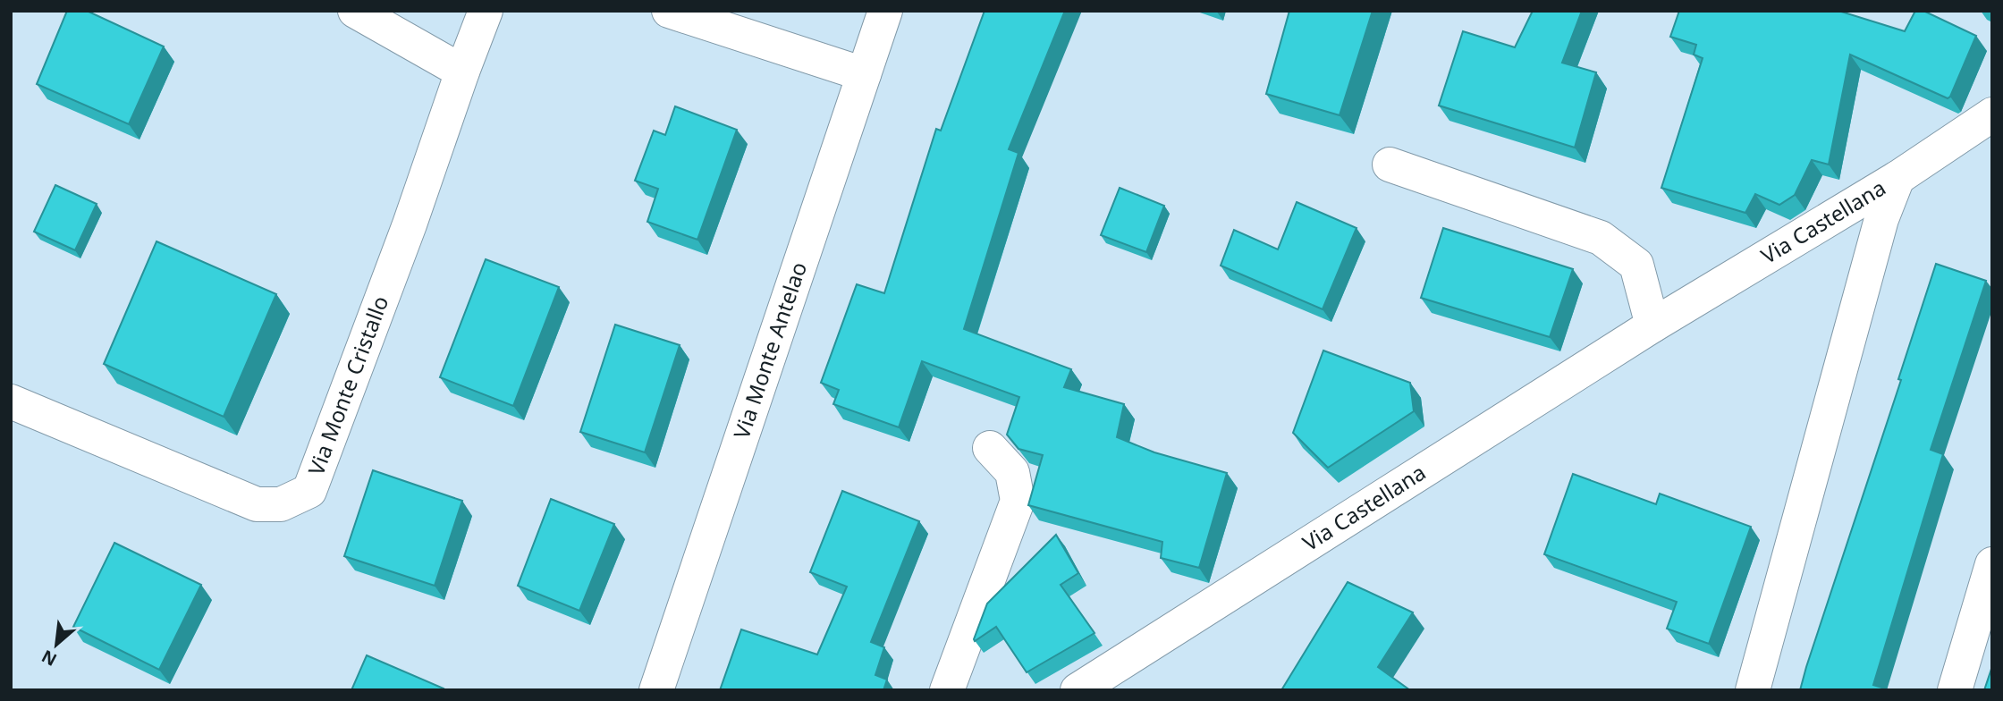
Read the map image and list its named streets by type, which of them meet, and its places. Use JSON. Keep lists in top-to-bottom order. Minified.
{"streets":{"street":["Via Castellana","Via Monte Antelao","Via Monte Cristallo"]},"north":"bottom left"}
